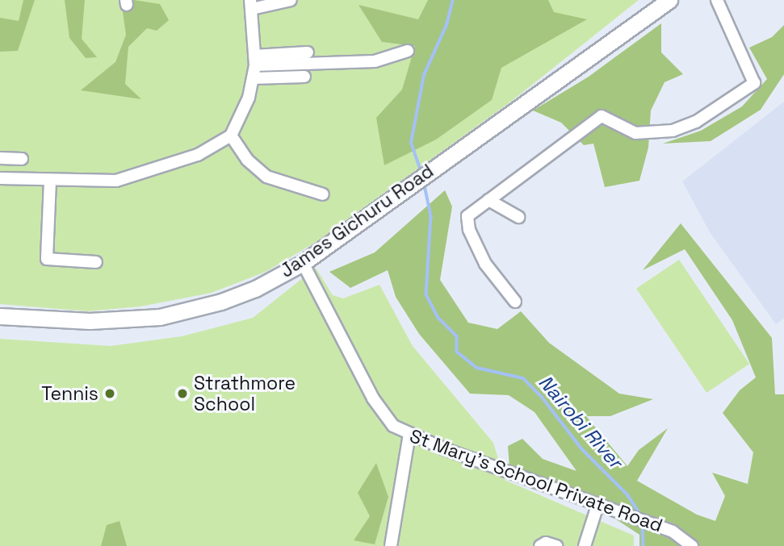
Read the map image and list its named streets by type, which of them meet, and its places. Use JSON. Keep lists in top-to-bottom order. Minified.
{"streets":{"main road":["James Gichuru Road"],"street":["St Mary's School Private Road"]},"crossings":[["James Gichuru Road","St Mary's School Private Road"]],"water":["Nairobi River"],"places":["Tennis","Strathmore School"]}
